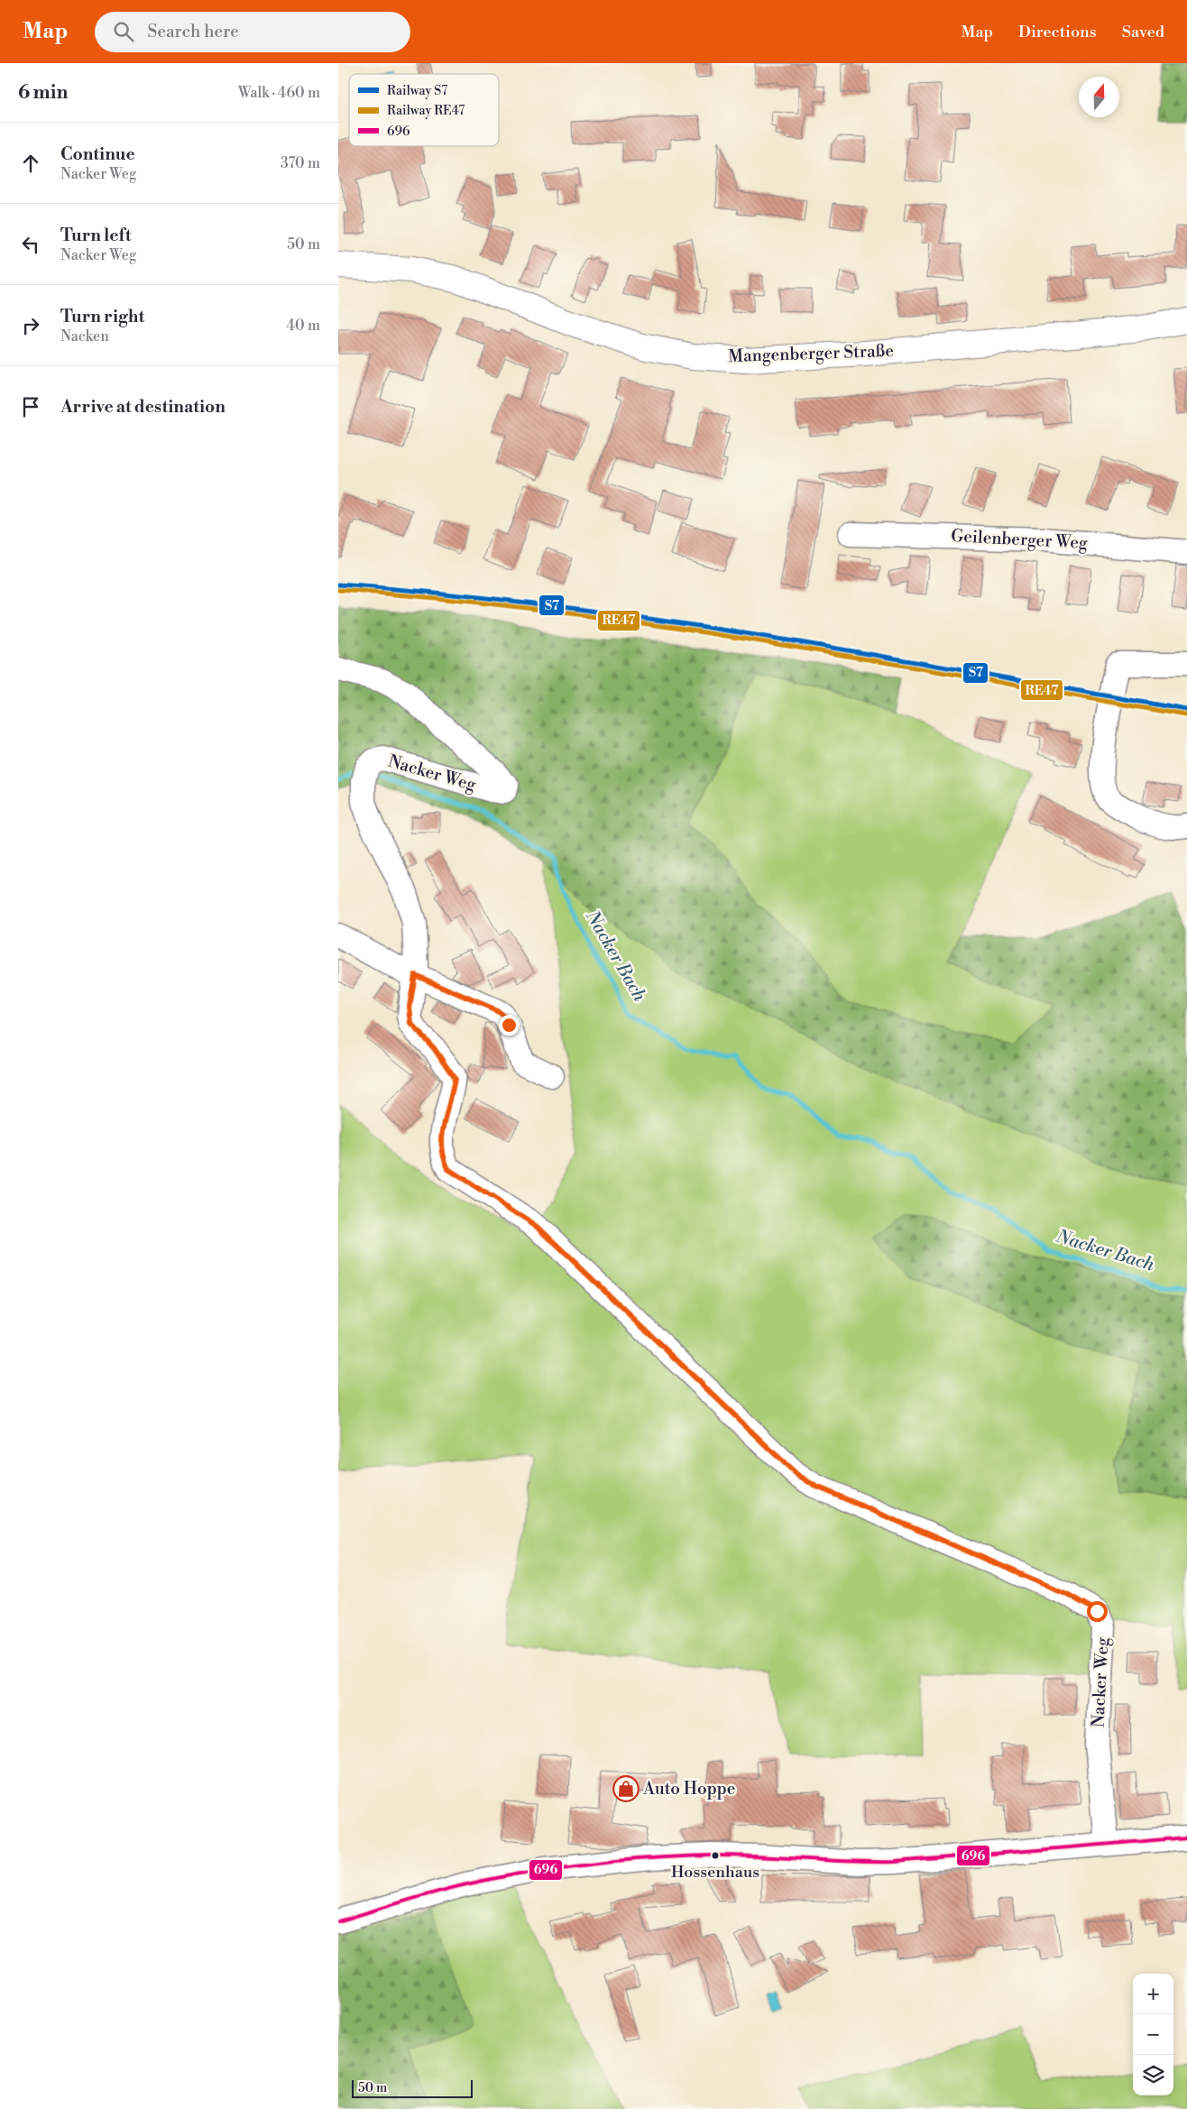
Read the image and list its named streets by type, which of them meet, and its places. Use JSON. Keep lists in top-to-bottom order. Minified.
{"streets":{"main road":["Mangenberger Straße"],"street":["Geilenberger Weg","Nacker Weg"]},"water":["Nacker Bach"],"places":{"shop":["Auto Hoppe"],"other":["Hossenhaus"]},"lines":["rail line S7","rail line RE47","transit line 696"],"legend":["Railway S7","Railway RE47","696"],"scale_bar":"50 m","north":"top","page":{"header":"Map","search":"Search here","nav":["Map","Directions","Saved"],"heading":["6 min","Walk · 460 m"],"list":[["Continue","Nacker Weg","370 m"],["Turn left","Nacker Weg","50 m"],["Turn right","Nacken","40 m"],"Arrive at destination"],"map_buttons":["+","−"],"scale":"50 m"}}
